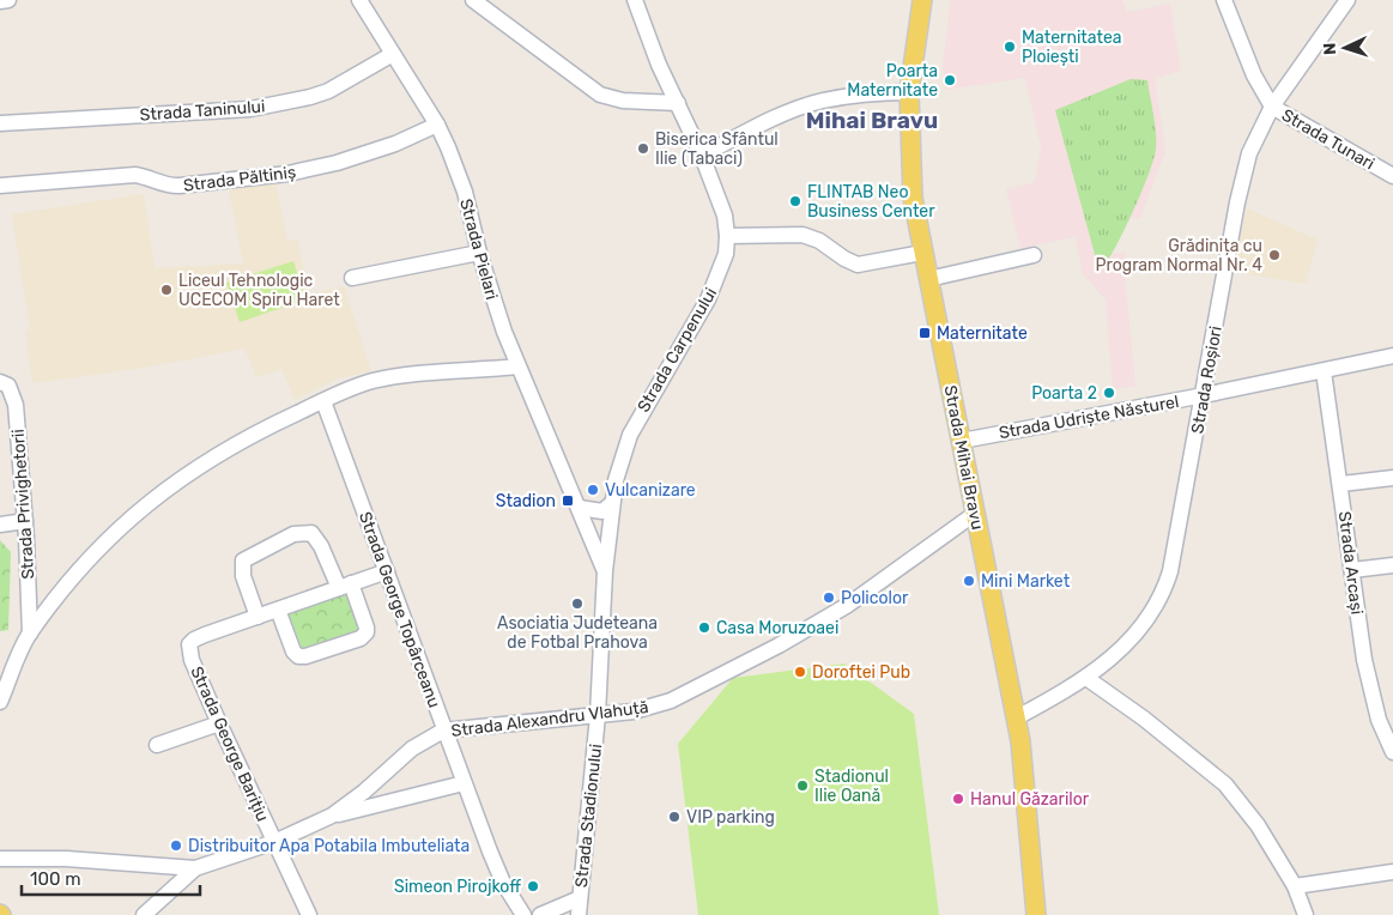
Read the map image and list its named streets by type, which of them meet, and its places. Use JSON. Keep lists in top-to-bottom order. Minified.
{"streets":{"main road":["Strada Mihai Bravu"],"street":["Strada Taninului","Strada Tunari","Strada Păltiniș","Strada Pielari","Strada Carpenului","Strada Roșiori","Strada Udriște Năsturel","Strada Privighetorii","Strada Arcași","Strada George Topârceanu","Strada Alexandru Vlahuță","Strada George Barițiu","Strada Stadionului"]},"crossings":[["Strada Taninului","Strada Pielari"],["Strada Tunari","Strada Roșiori"],["Strada Păltiniș","Strada Pielari"],["Strada Pielari","Strada Carpenului"],["Strada Pielari","Strada Alexandru Vlahuță"],["Strada Pielari","Strada Stadionului"],["Strada Roșiori","Strada Udriște Năsturel"],["Strada Roșiori","Strada Mihai Bravu"],["Strada Udriște Năsturel","Strada Mihai Bravu"],["Strada Udriște Năsturel","Strada Arcași"],["Strada Mihai Bravu","Strada Alexandru Vlahuță"],["Strada George Topârceanu","Strada Alexandru Vlahuță"],["Strada Alexandru Vlahuță","Strada George Barițiu"],["Strada Alexandru Vlahuță","Strada Stadionului"]],"districts":["Mihai Bravu"],"places":{"other":["Maternitatea Ploiești","Poarta Maternitate","Biserica Sfântul Ilie (Tabaci)","FLINTAB Neo Business Center","Grădinița cu Program Normal Nr. 4","Liceul Tehnologic UCECOM Spiru Haret","Poarta 2","Vulcanizare","Mini Market","Policolor","Asociatia Judeteana de Fotbal Prahova","Casa Moruzoaei","Doroftei Pub","Stadionul Ilie Oană","Hanul Găzarilor","VIP parking","Distribuitor Apa Potabila Imbuteliata","Simeon Pirojkoff"],"transit":["Maternitate","Stadion"]},"scale_bar":"100 m","north":"left"}
